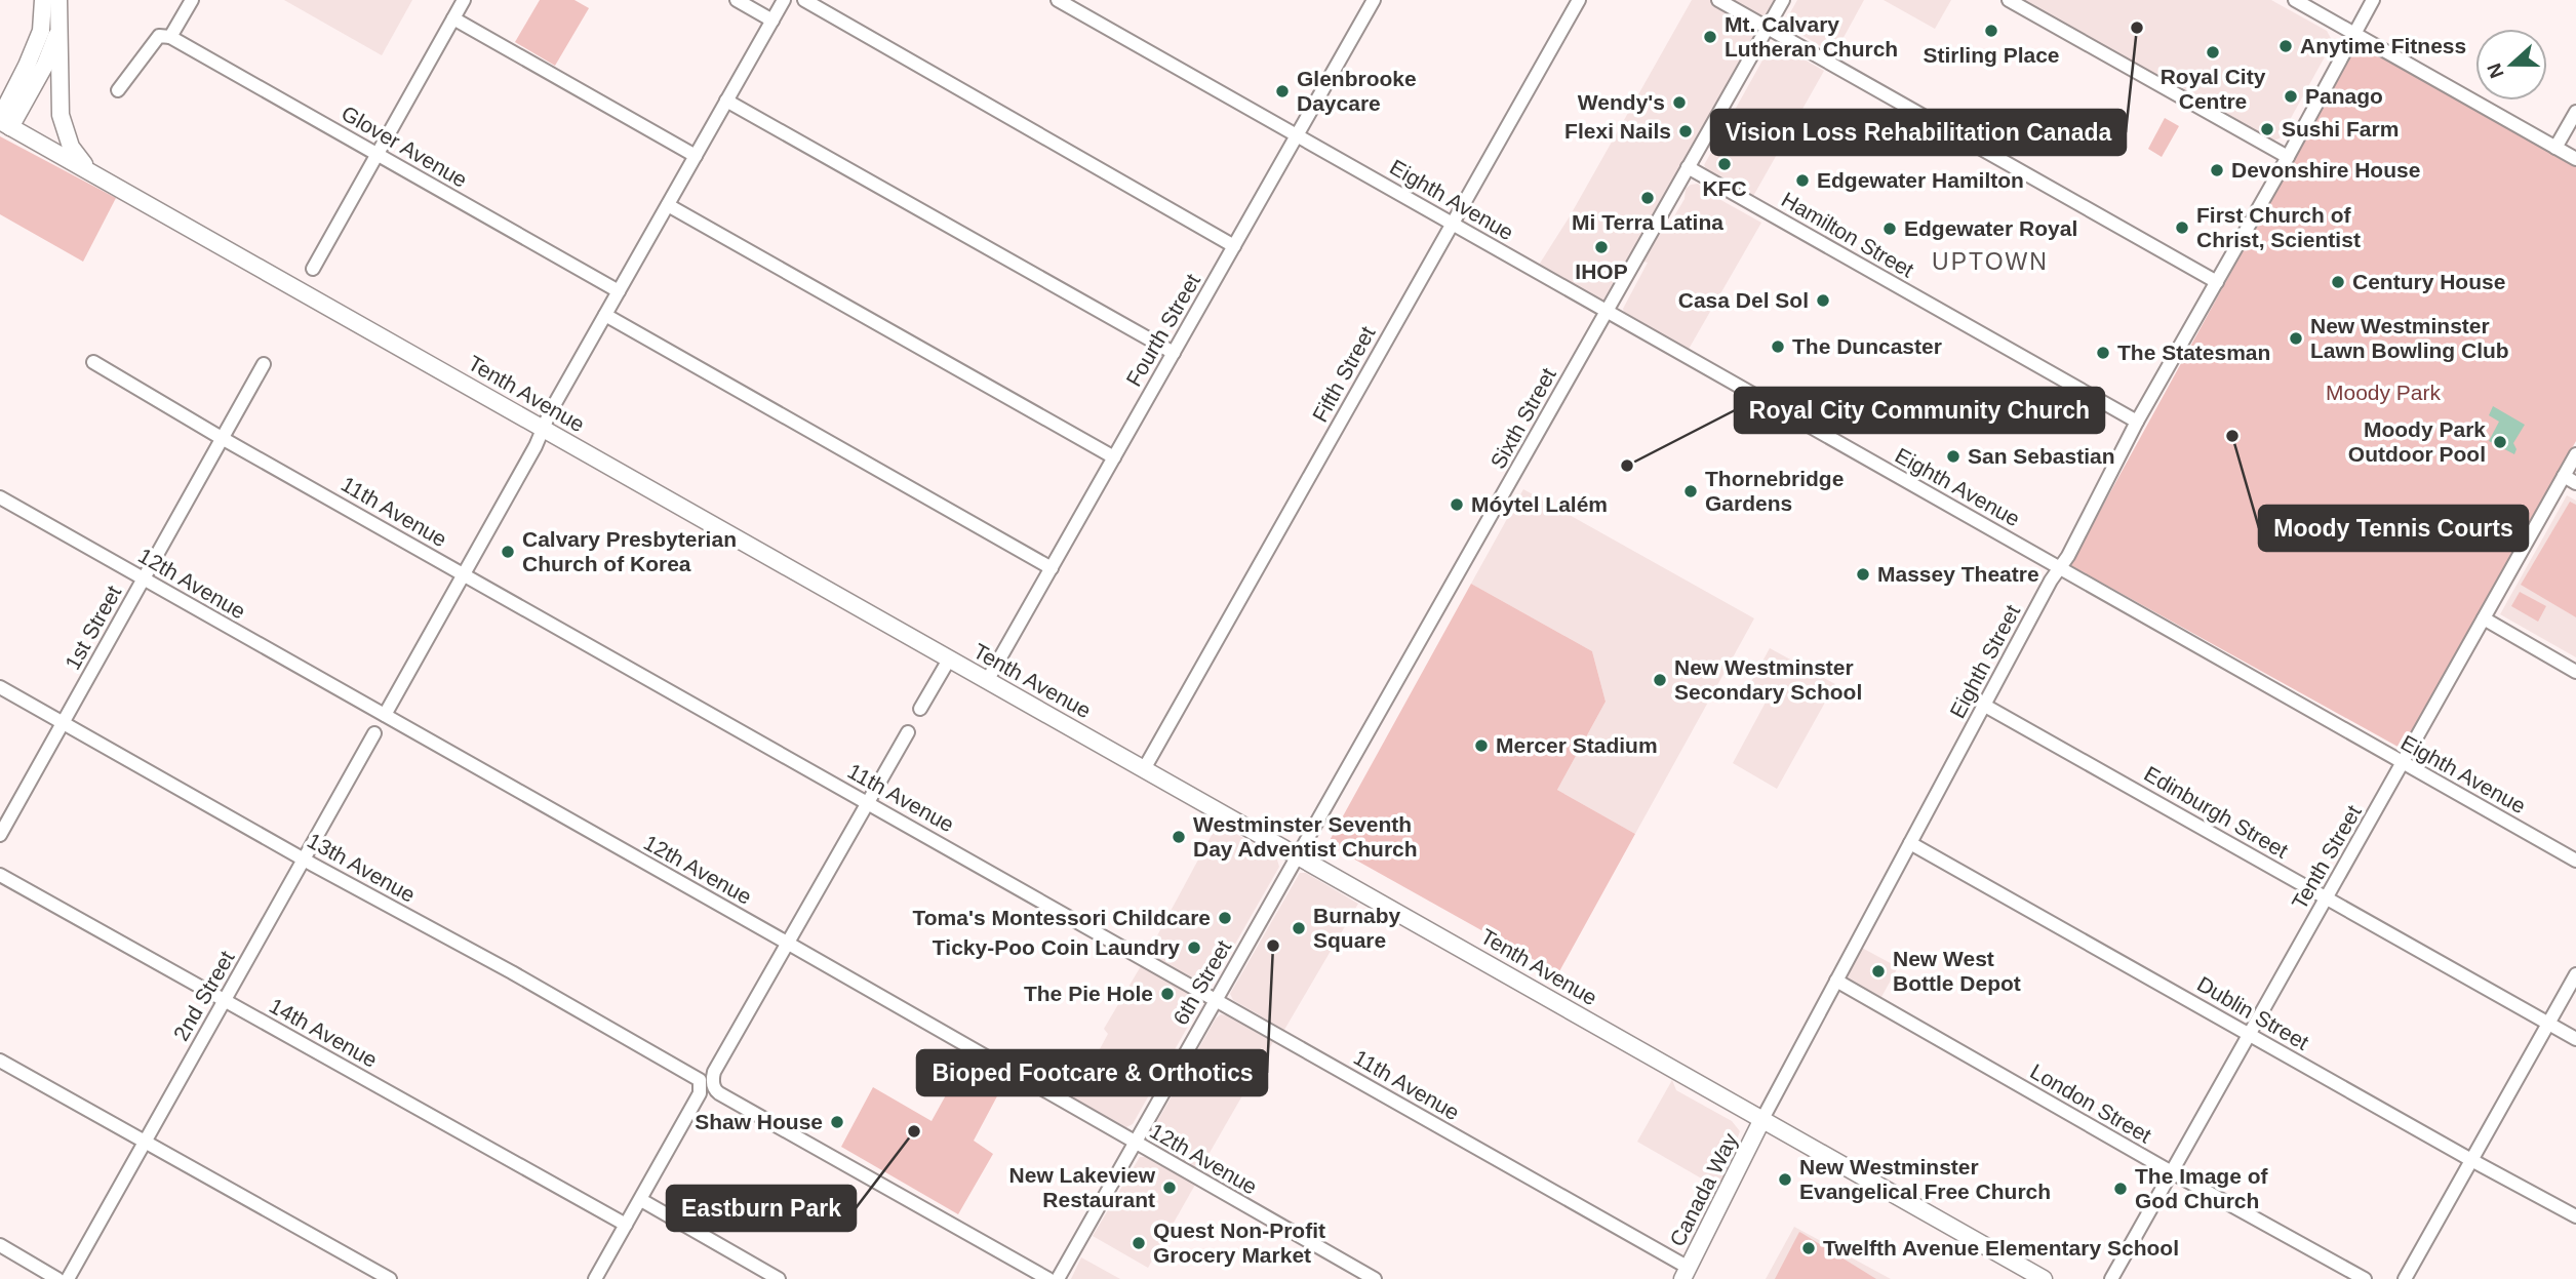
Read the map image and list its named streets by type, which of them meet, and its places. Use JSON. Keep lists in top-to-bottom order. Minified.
{"streets":{"main road":["Tenth Avenue","Canada Way"],"street":["Glover Avenue","Eighth Avenue","Hamilton Street","Fourth Street","Fifth Street","Sixth Street","11th Avenue","12th Avenue","1st Street","Eighth Street","Edinburgh Street","Tenth Street","13th Avenue","6th Street","2nd Street","Dublin Street","14th Avenue","London Street"]},"crossings":[["Eighth Avenue","Fourth Street"],["Eighth Avenue","Fifth Street"],["Eighth Avenue","Sixth Street"],["Eighth Avenue","Eighth Street"],["Eighth Avenue","Tenth Street"],["Hamilton Street","Sixth Street"],["Hamilton Street","Eighth Street"],["Fourth Street","Tenth Avenue"],["Fifth Street","Tenth Avenue"],["Tenth Avenue","Sixth Street"],["Tenth Avenue","Eighth Street"],["Tenth Avenue","6th Street"],["Tenth Avenue","Canada Way"],["Sixth Street","6th Street"],["11th Avenue","1st Street"],["11th Avenue","6th Street"],["11th Avenue","Canada Way"],["12th Avenue","1st Street"],["12th Avenue","6th Street"],["1st Street","13th Avenue"],["Eighth Street","Edinburgh Street"],["Eighth Street","Dublin Street"],["Eighth Street","London Street"],["Eighth Street","Canada Way"],["Edinburgh Street","Tenth Street"],["Tenth Street","Dublin Street"],["Tenth Street","London Street"],["13th Avenue","2nd Street"],["2nd Street","14th Avenue"]],"districts":["UPTOWN"],"parks":["Moody Park"],"places":["Vision Loss Rehabilitation Canada","Stirling Place","Mt. Calvary Lutheran Church","Anytime Fitness","Royal City Centre","Glenbrooke Daycare","Panago","Wendy's","Sushi Farm","Flexi Nails","KFC","Devonshire House","Edgewater Hamilton","Mi Terra Latina","First Church of Christ, Scientist","Edgewater Royal","IHOP","Century House","Casa Del Sol","New Westminster Lawn Bowling Club","The Duncaster","The Statesman","Moody Tennis Courts","Moody Park Outdoor Pool","San Sebastian","Royal City Community Church","Thornebridge Gardens","Móytel Lalém","Calvary Presbyterian Church of Korea","Massey Theatre","New Westminster Secondary School","Mercer Stadium","Westminster Seventh Day Adventist Church","Toma's Montessori Childcare","Burnaby Square","Bioped Footcare & Orthotics","Ticky-Poo Coin Laundry","New West Bottle Depot","The Pie Hole","Shaw House","Eastburn Park","New Westminster Evangelical Free Church","New Lakeview Restaurant","The Image of God Church","Quest Non-Profit Grocery Market","Twelfth Avenue Elementary School"],"north":"left"}
